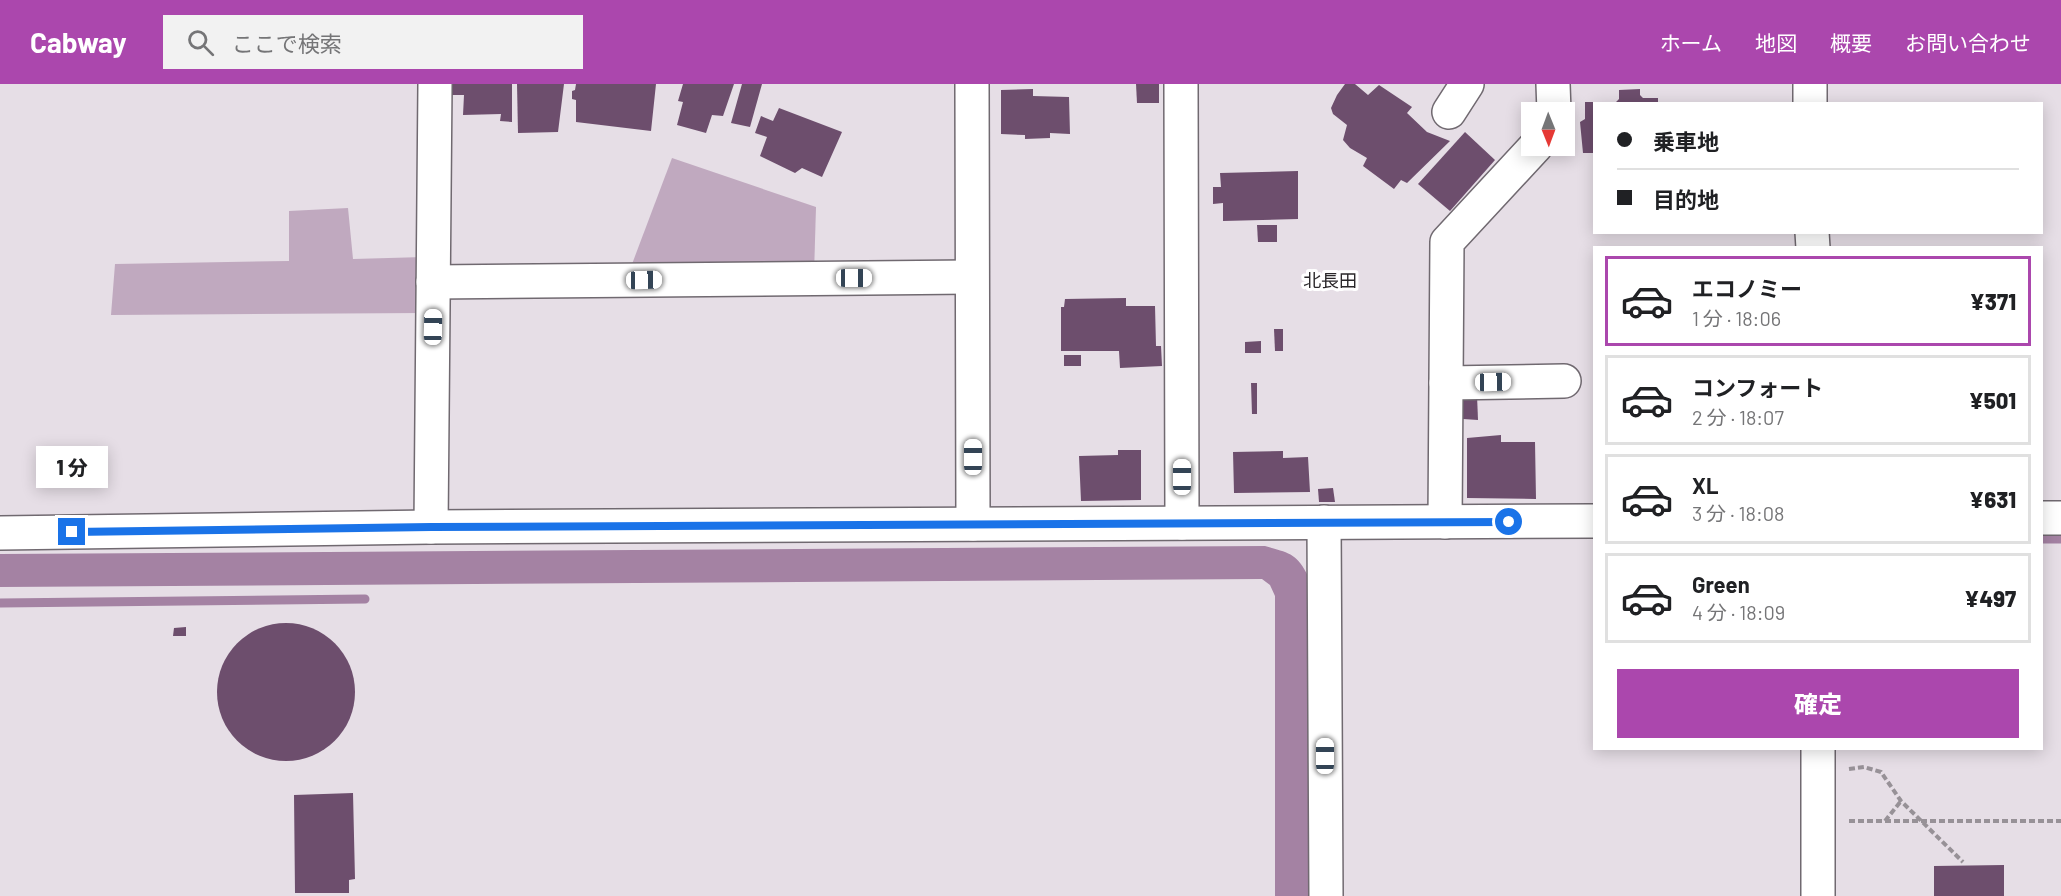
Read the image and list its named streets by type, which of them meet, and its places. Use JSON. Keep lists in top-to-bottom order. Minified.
{"districts":["北長田"],"north":"bottom","page":{"header":"Cabway","search":"ここで検索","nav":["ホーム","地図","概要","お問い合わせ"],"banner":["乗車地","目的地"],"list":[{"name":"エコノミー","note":"1 分 · 18:06","value":"¥371"},{"name":"コンフォート","note":"2 分 · 18:07","value":"¥501"},{"name":"XL","note":"3 分 · 18:08","value":"¥631"},{"name":"Green","note":"4 分 · 18:09","value":"¥497"}],"bubble":"1 分","buttons":"確定"}}
